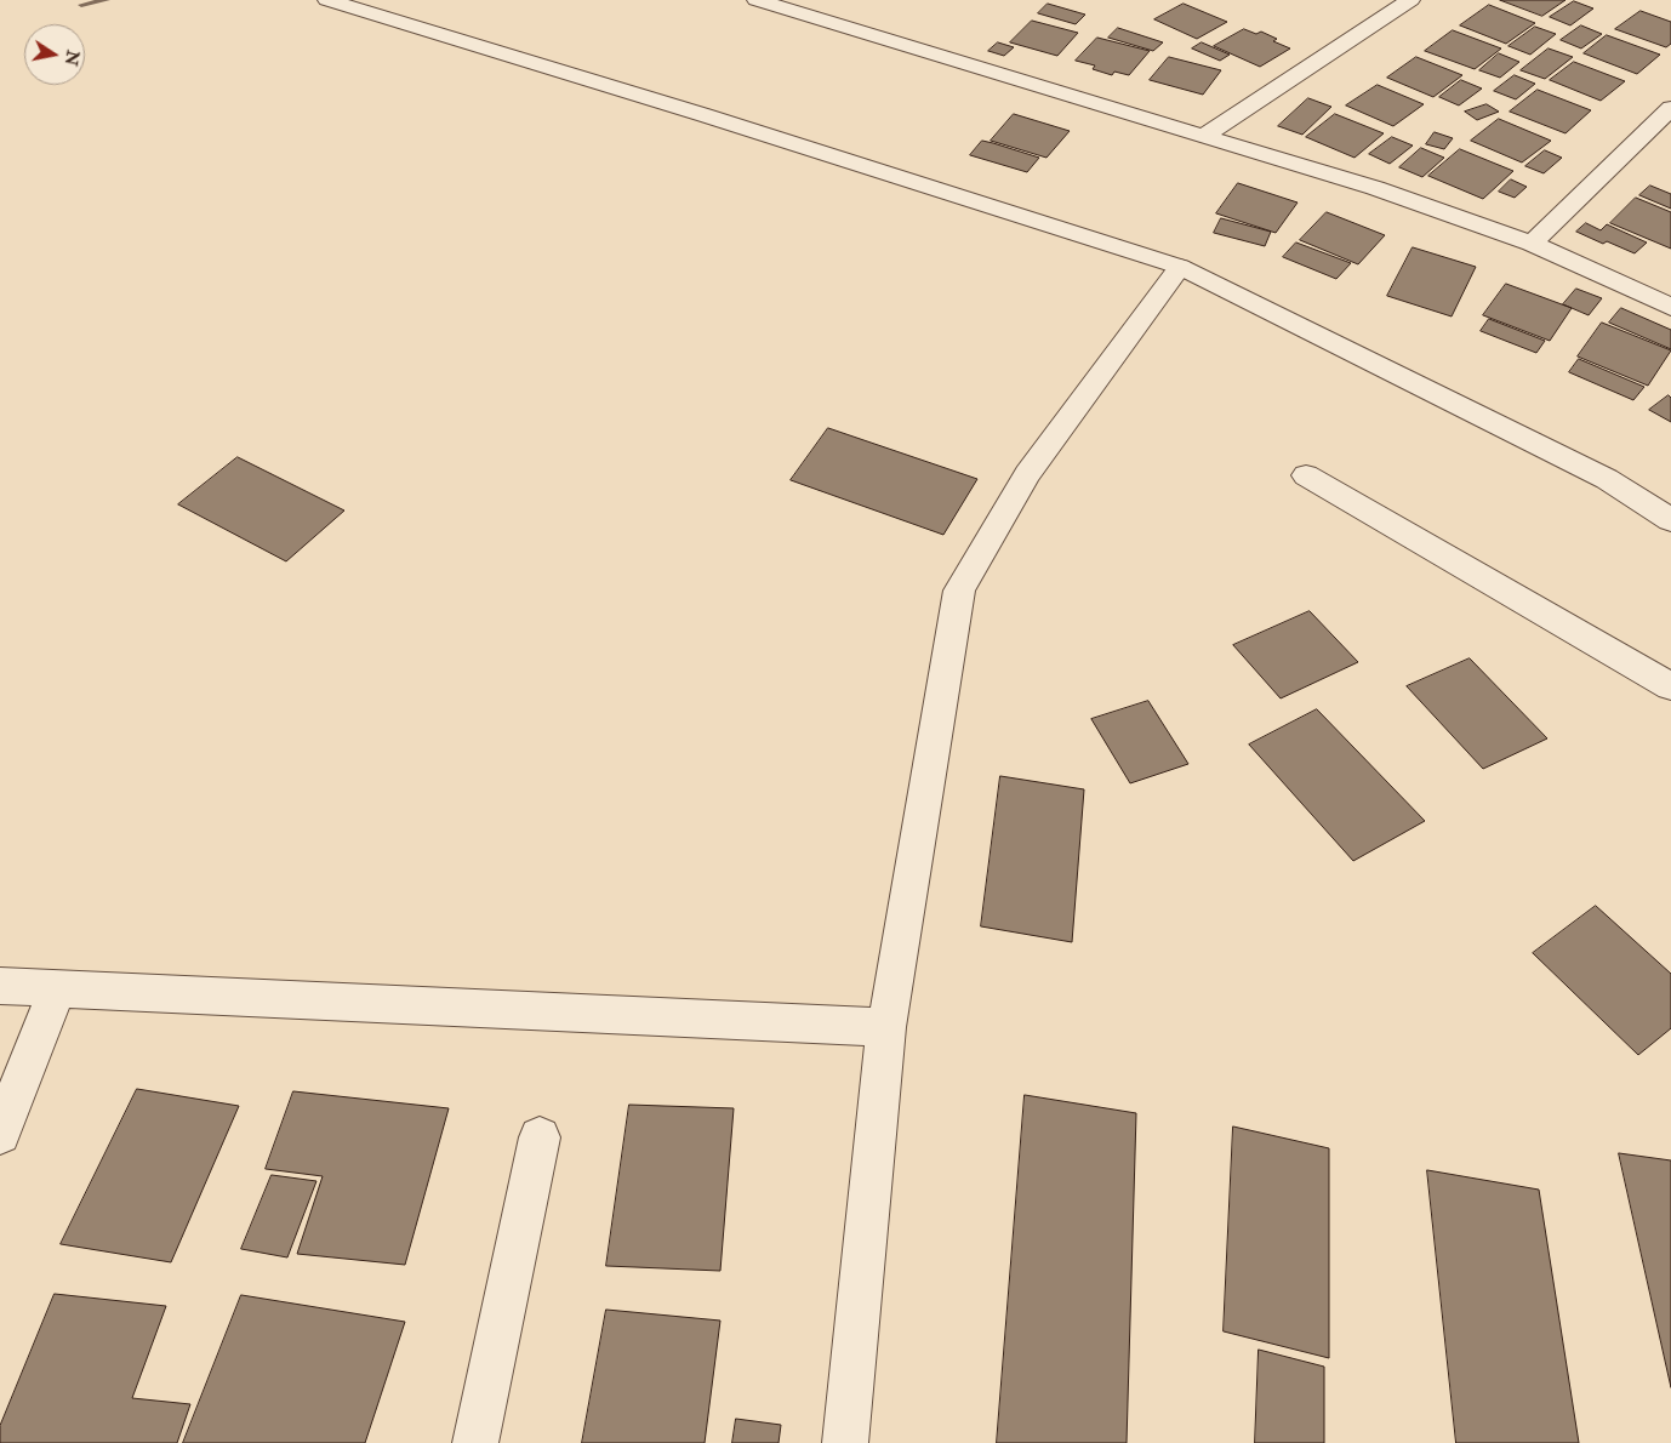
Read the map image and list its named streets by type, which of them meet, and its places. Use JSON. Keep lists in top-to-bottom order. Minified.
{"north":"right"}
